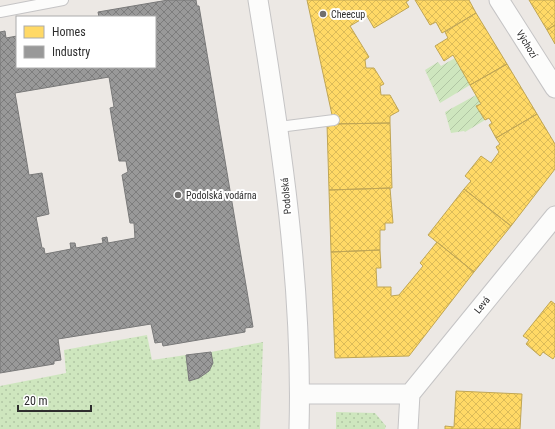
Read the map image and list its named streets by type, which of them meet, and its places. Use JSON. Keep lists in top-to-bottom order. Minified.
{"streets":{"street":["Výchozí","Podolská","Levá"]},"places":["Cheecup","Podolská vodárna"],"legend":["Homes","Industry"],"scale_bar":"20 m"}
